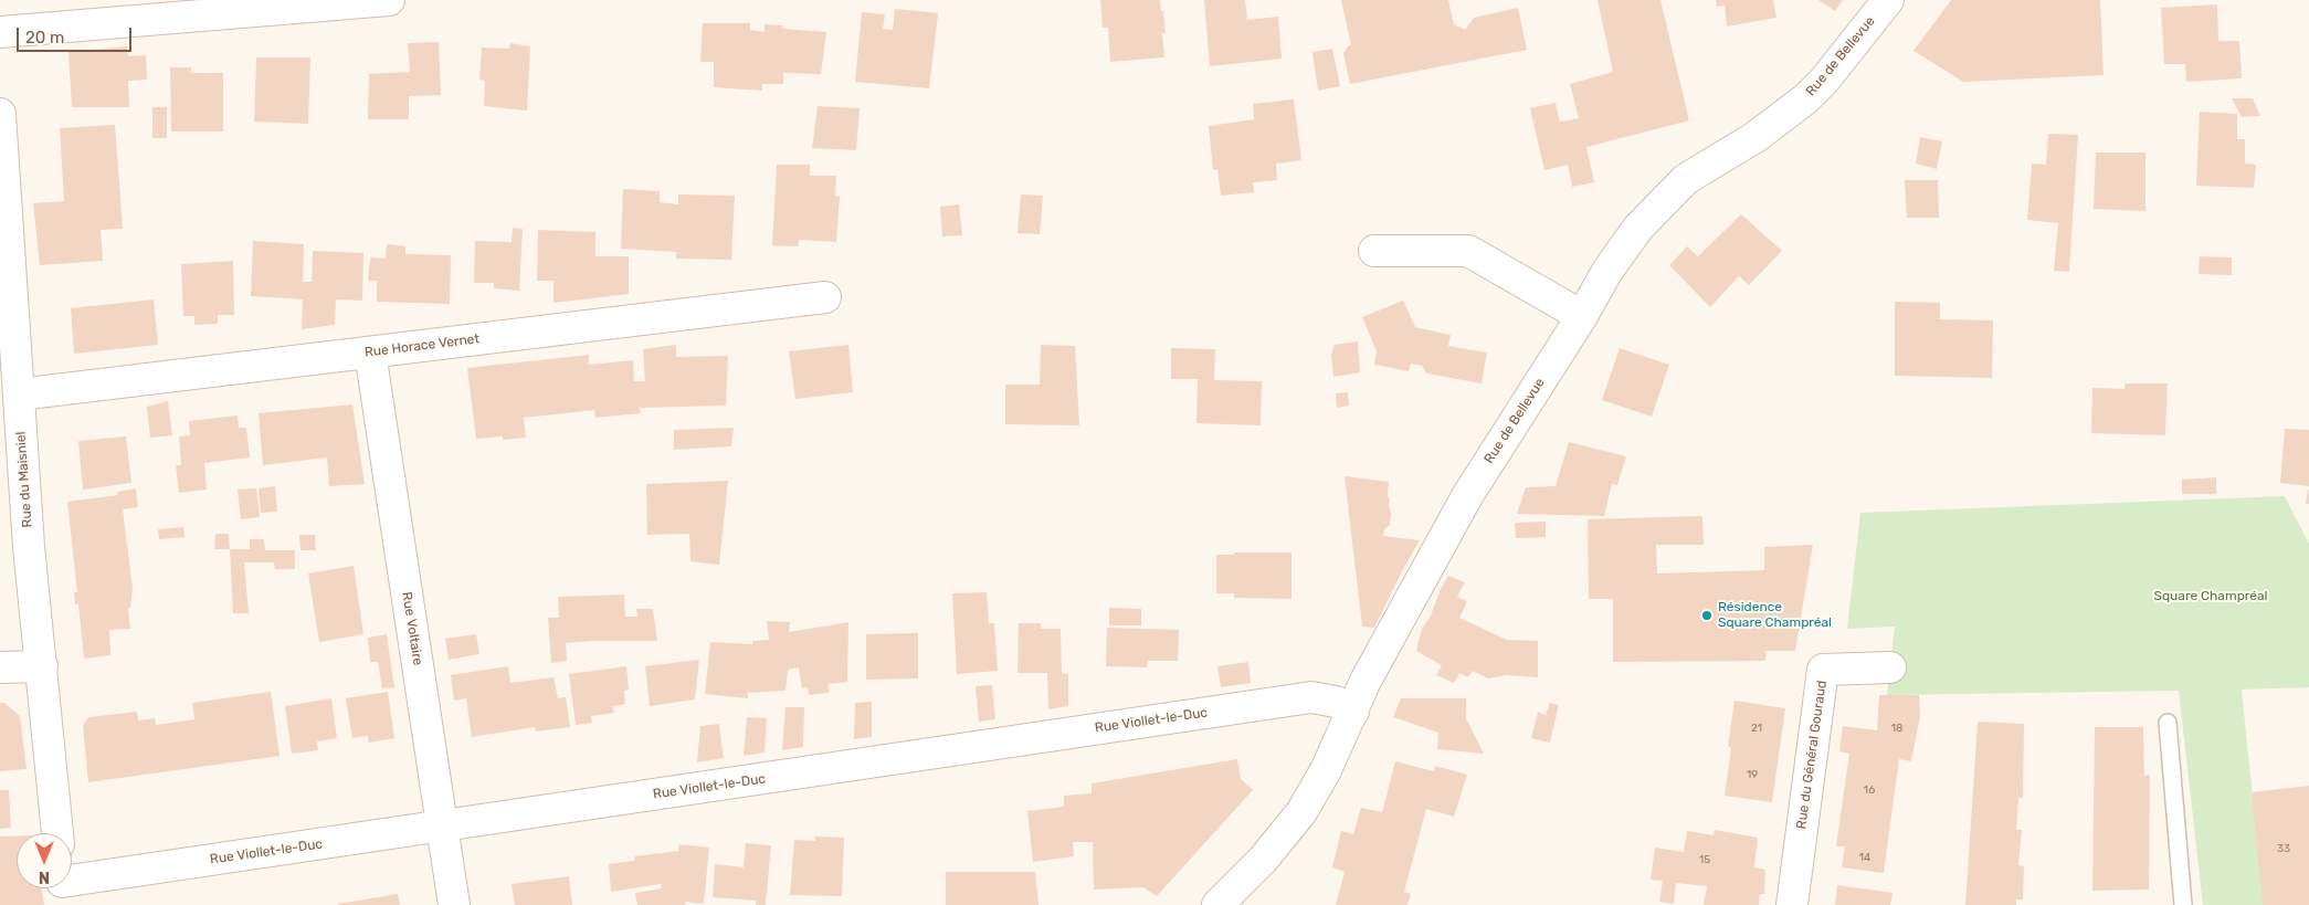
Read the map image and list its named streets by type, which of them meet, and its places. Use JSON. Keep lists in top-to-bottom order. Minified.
{"streets":{"street":["Rue de Bellevue","Rue Horace Vernet","Rue du Maisniel","Rue Voltaire","Rue Viollet-le-Duc","Rue du Général Gouraud"]},"crossings":[["Rue de Bellevue","Rue Viollet-le-Duc"],["Rue Horace Vernet","Rue du Maisniel"],["Rue Horace Vernet","Rue Voltaire"],["Rue Voltaire","Rue Viollet-le-Duc"]],"parks":["Square Champréal"],"places":["Résidence Square Champréal"],"house_numbers":["21","18","19","16","33","14","15"],"scale_bar":"20 m","north":"bottom"}
